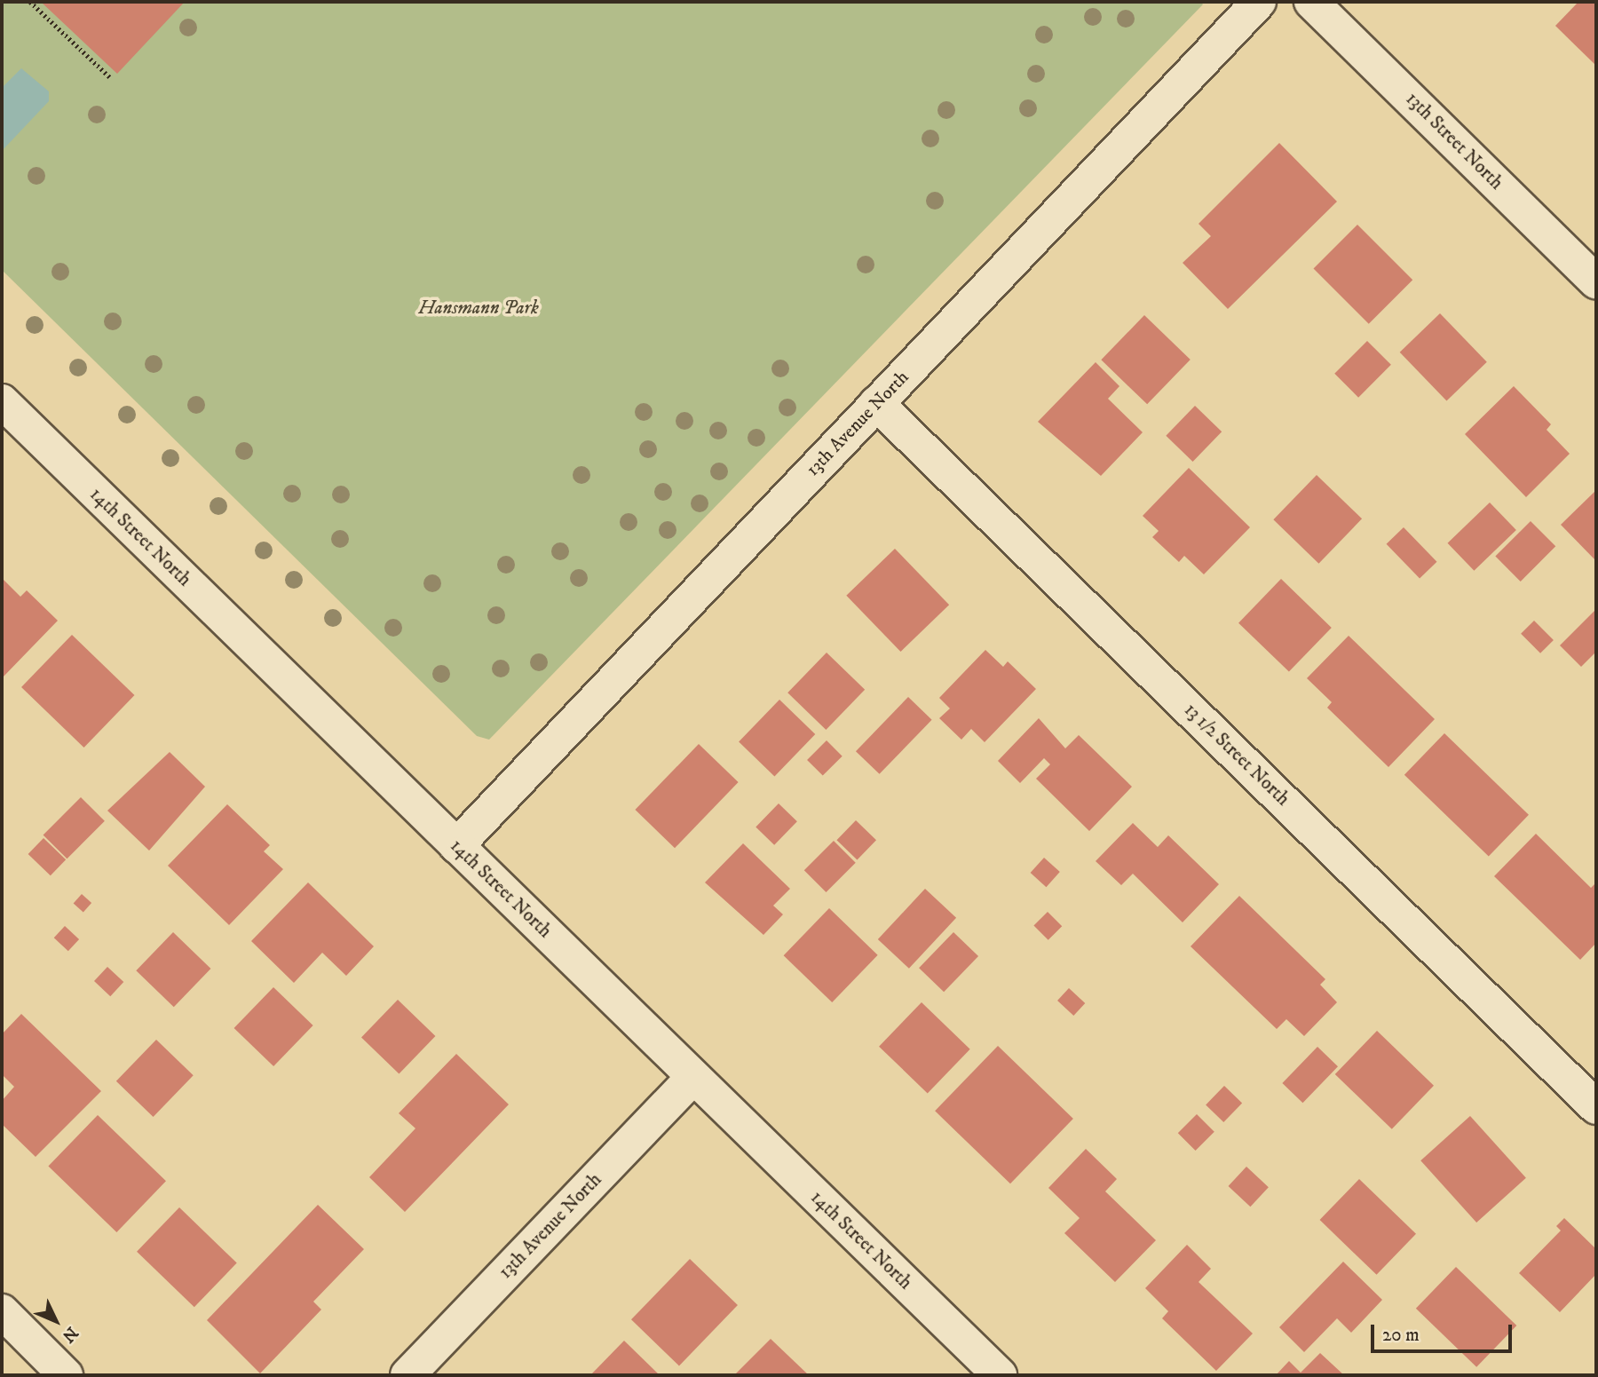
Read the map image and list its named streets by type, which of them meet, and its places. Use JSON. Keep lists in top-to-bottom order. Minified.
{"streets":{"street":["13th Street North","13th Avenue North","14th Street North","13 1/2 Street North"]},"crossings":[["13th Avenue North","14th Street North"],["13th Avenue North","13 1/2 Street North"]],"parks":["Hansmann Park"],"scale_bar":"20 m","north":"bottom right"}
